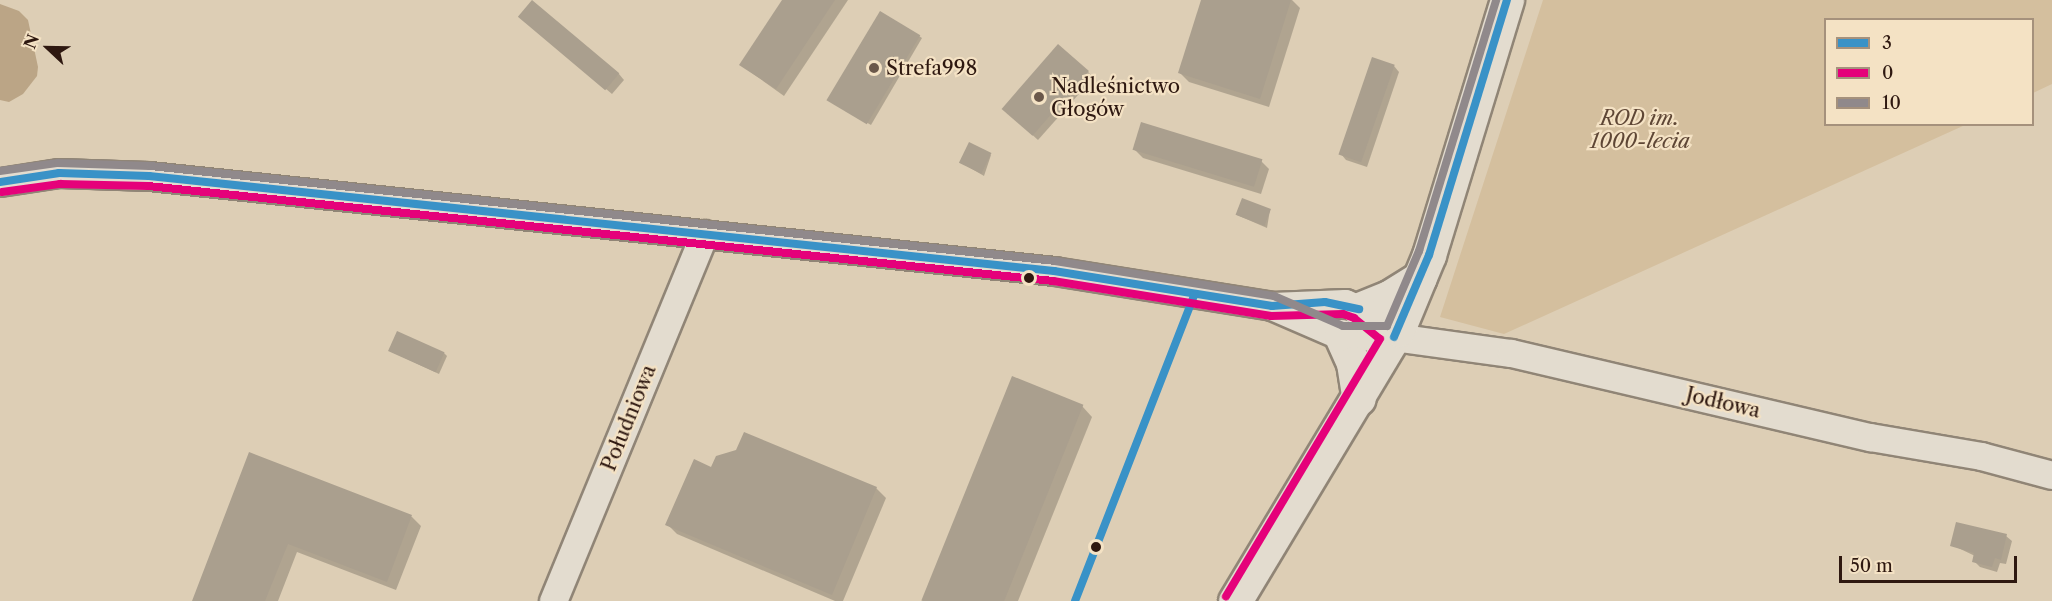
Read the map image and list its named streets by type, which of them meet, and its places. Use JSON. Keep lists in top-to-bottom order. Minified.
{"streets":{"street":["Jodłowa","Południowa"]},"parks":["ROD im. 1000-lecia"],"places":["Strefa998","Nadleśnictwo Głogów"],"lines":["transit line 3","transit line 10","transit line 0"],"legend":["3","0","10"],"scale_bar":"50 m","north":"left"}
